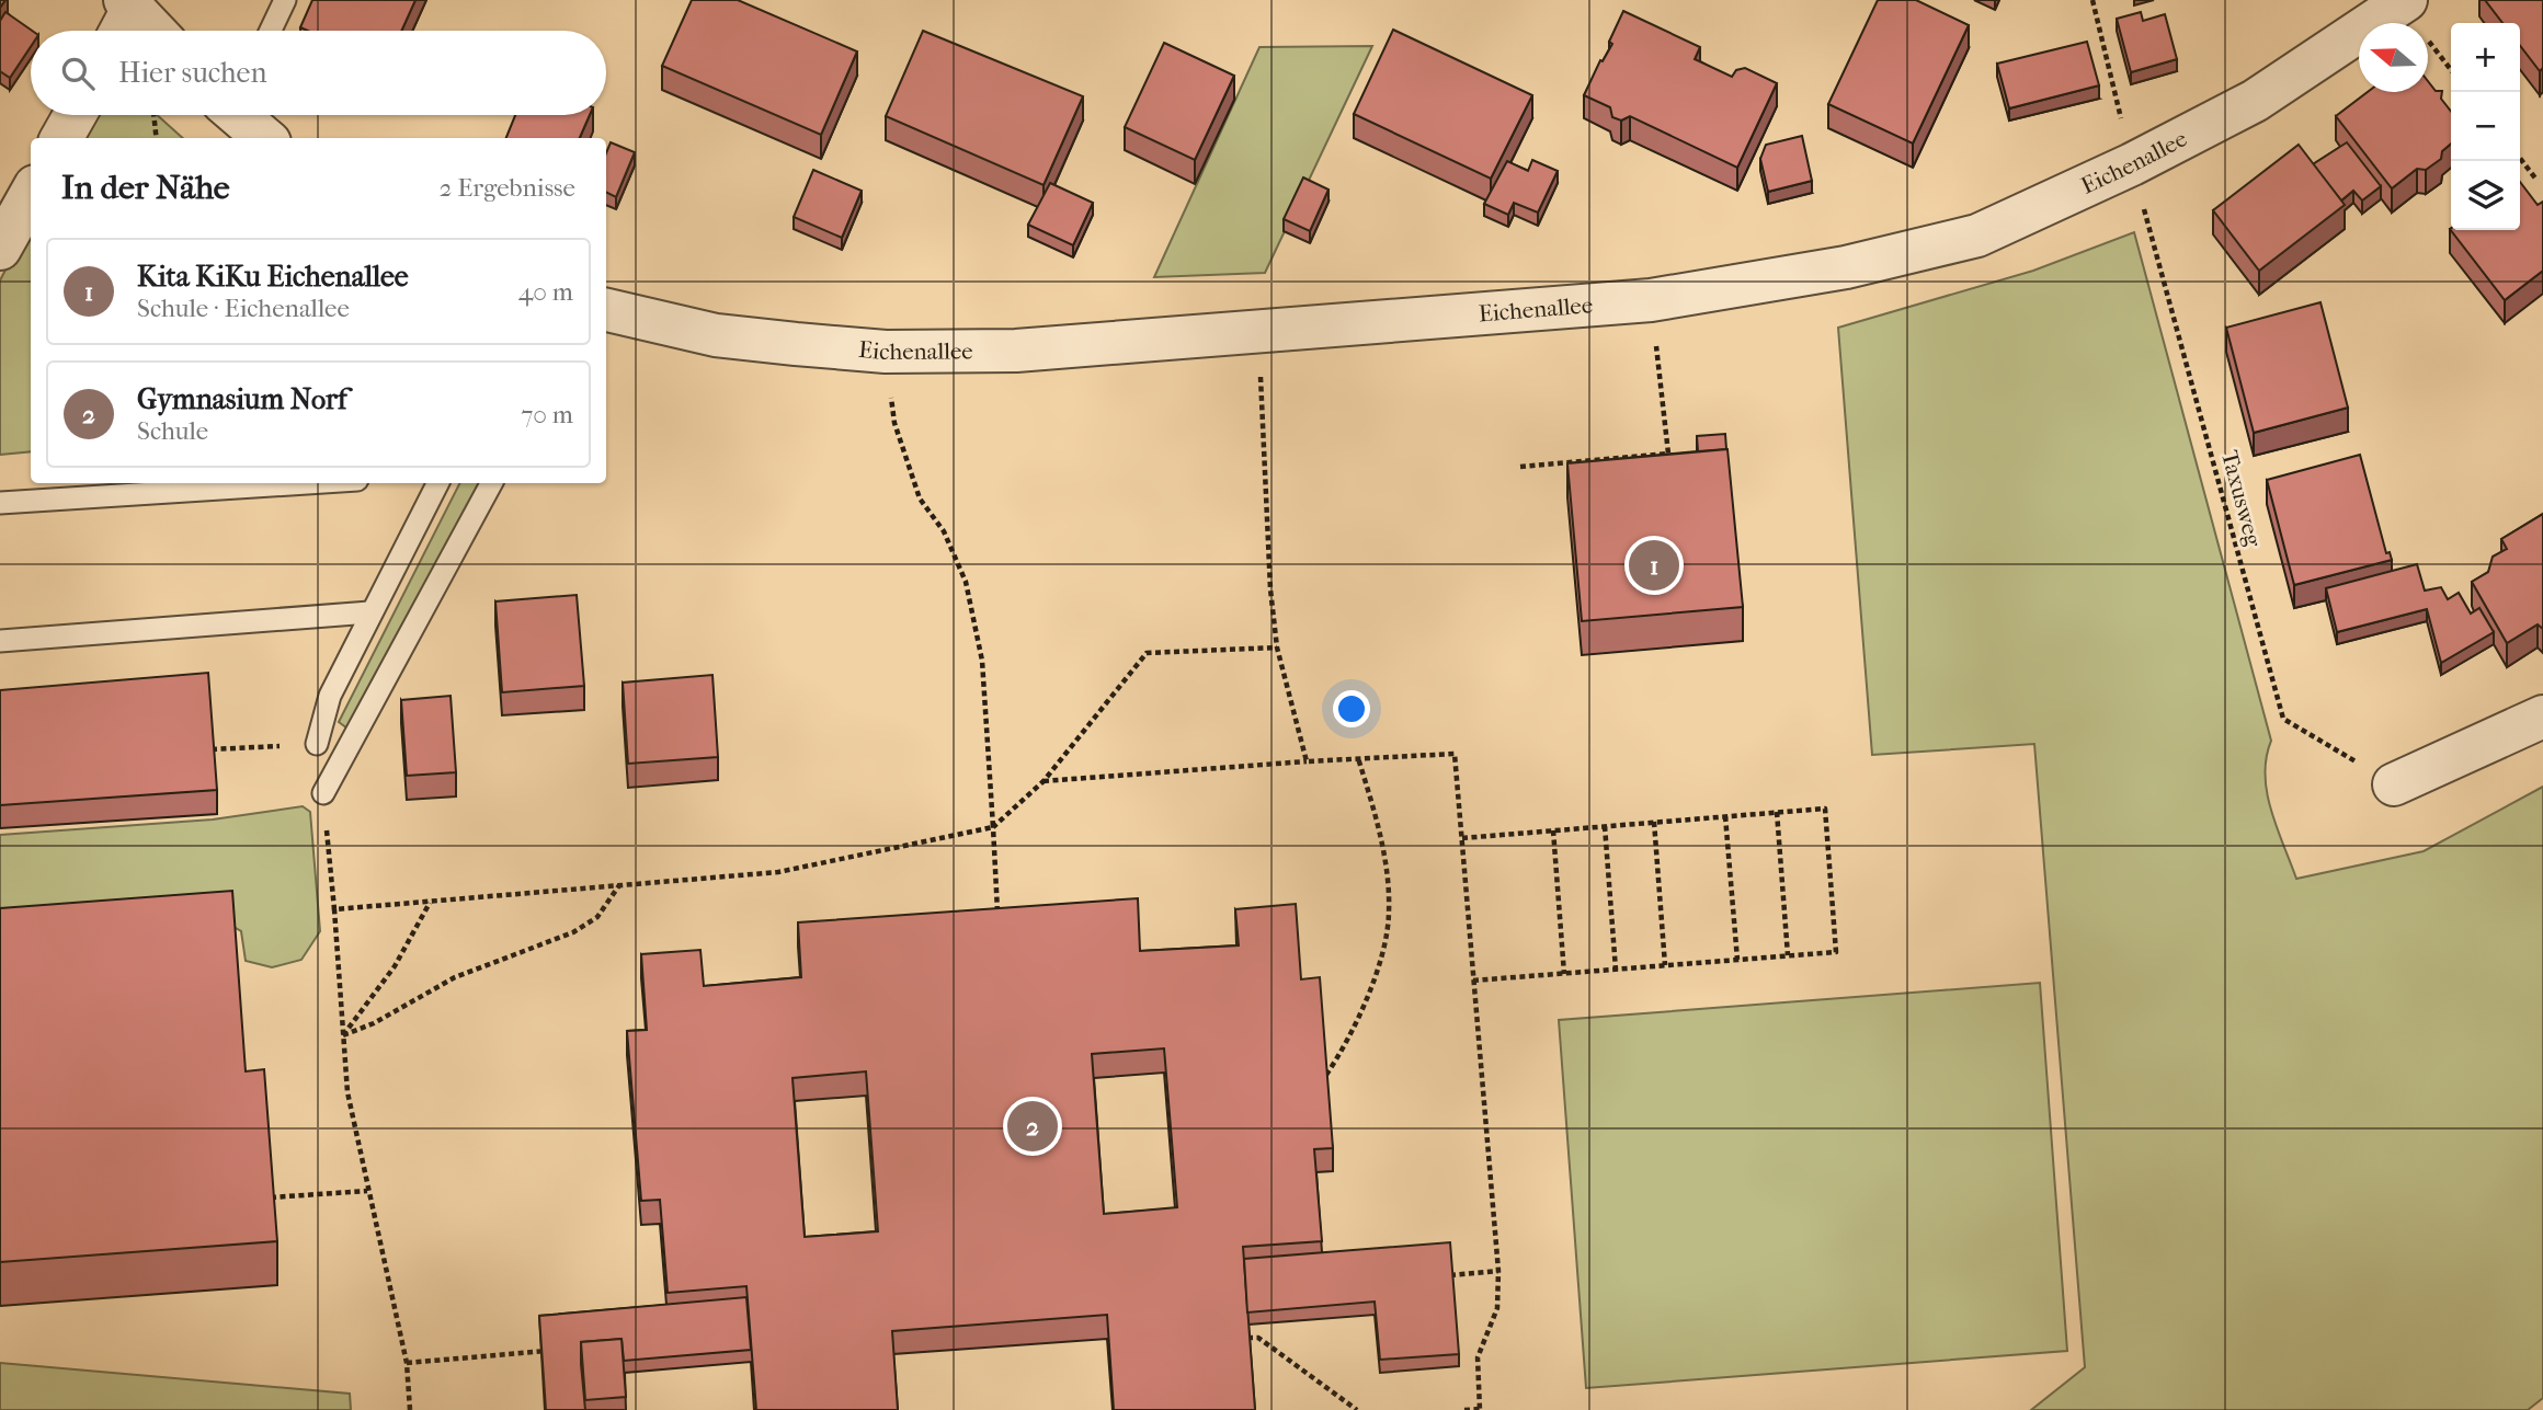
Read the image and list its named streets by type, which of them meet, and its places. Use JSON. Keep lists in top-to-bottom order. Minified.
{"streets":{"street":["Eichenallee"],"path":["Taxusweg"]},"crossings":[["Eichenallee","Taxusweg"]],"north":"left","page":{"map_buttons":["+","−"],"search":"Hier suchen","heading":["In der Nähe","2 Ergebnisse"],"list":[{"mark":"1","name":"Kita KiKu Eichenallee","note":"Schule · Eichenallee","value":"40 m"},{"mark":"2","name":"Gymnasium Norf","note":"Schule","value":"70 m"}],"pins":["1","2"]}}
